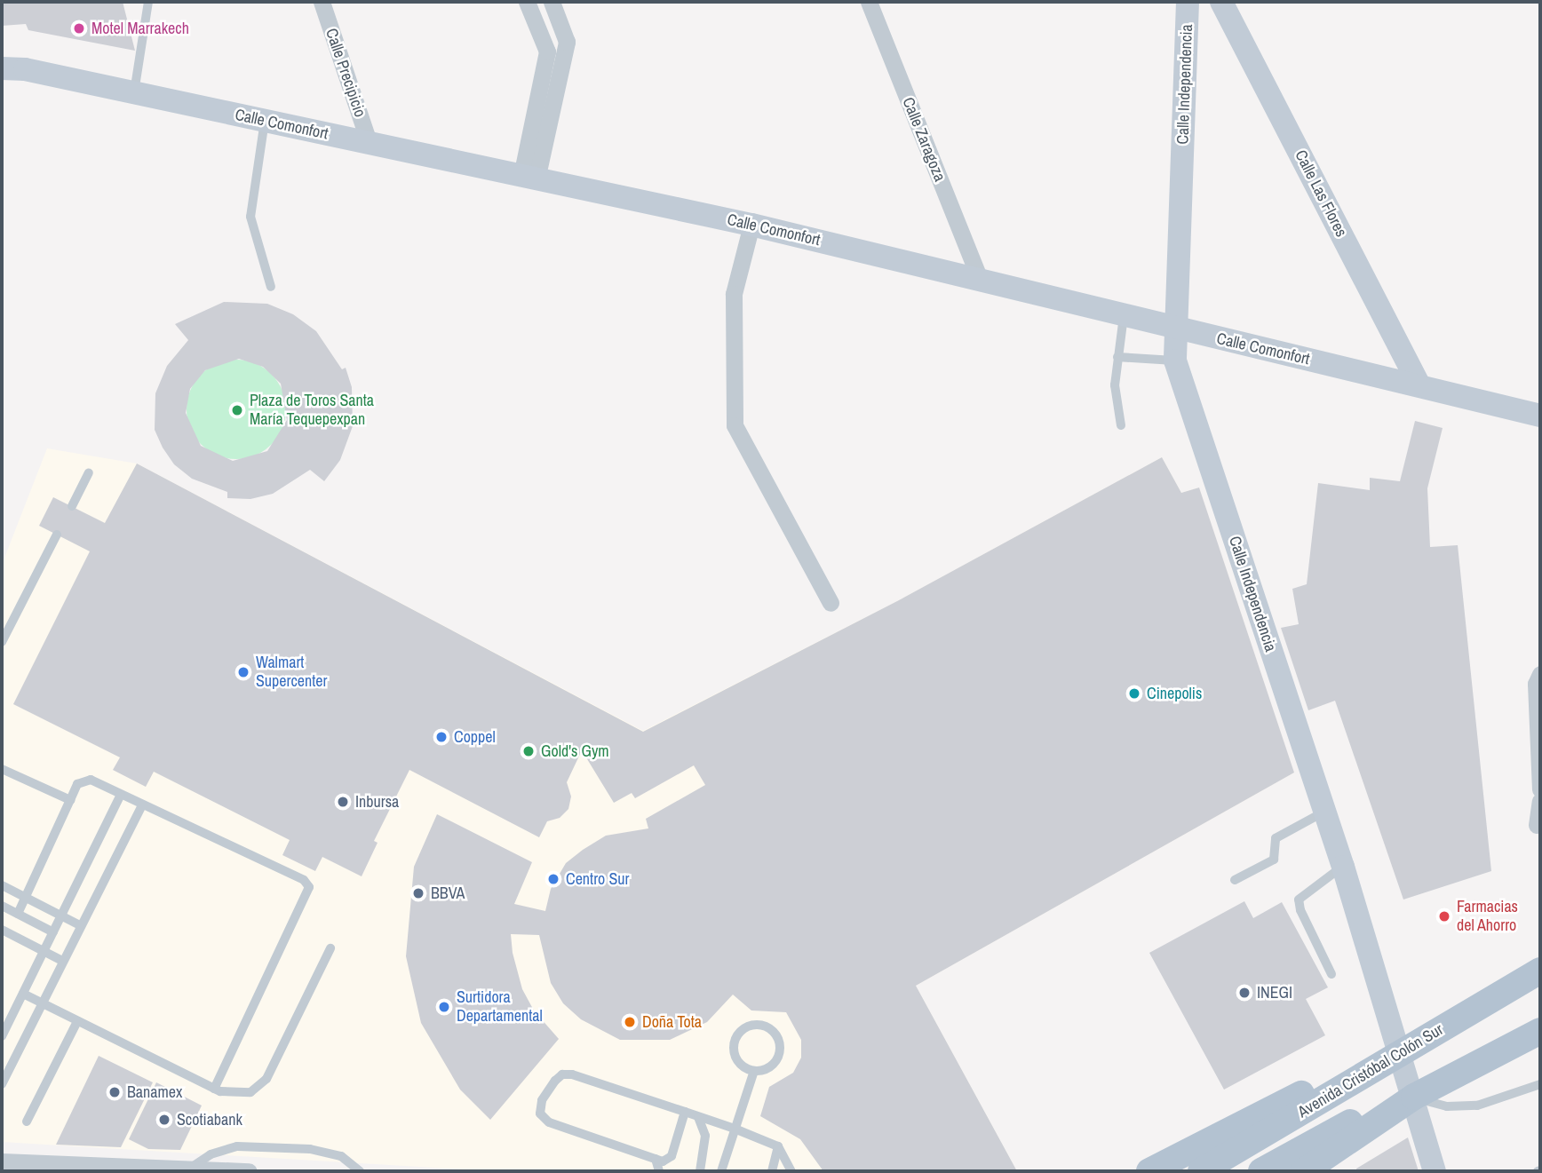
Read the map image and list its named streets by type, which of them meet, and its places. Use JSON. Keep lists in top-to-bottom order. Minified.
{"streets":{"main road":["Calle Independencia","Calle Comonfort","Calle Las Flores","Avenida Cristóbal Colón Sur"],"street":["Calle Precipicio","Calle Zaragoza"]},"crossings":[["Calle Precipicio","Calle Comonfort"],["Calle Independencia","Calle Comonfort"],["Calle Independencia","Avenida Cristóbal Colón Sur"],["Calle Comonfort","Calle Zaragoza"],["Calle Comonfort","Calle Las Flores"]],"places":["Motel Marrakech","Plaza de Toros Santa María Tequepexpan","Walmart Supercenter","Cinepolis","Coppel","Gold's Gym","Inbursa","Centro Sur","BBVA","Farmacias del Ahorro","INEGI","Surtidora Departamental","Doña Tota","Banamex","Scotiabank"]}
